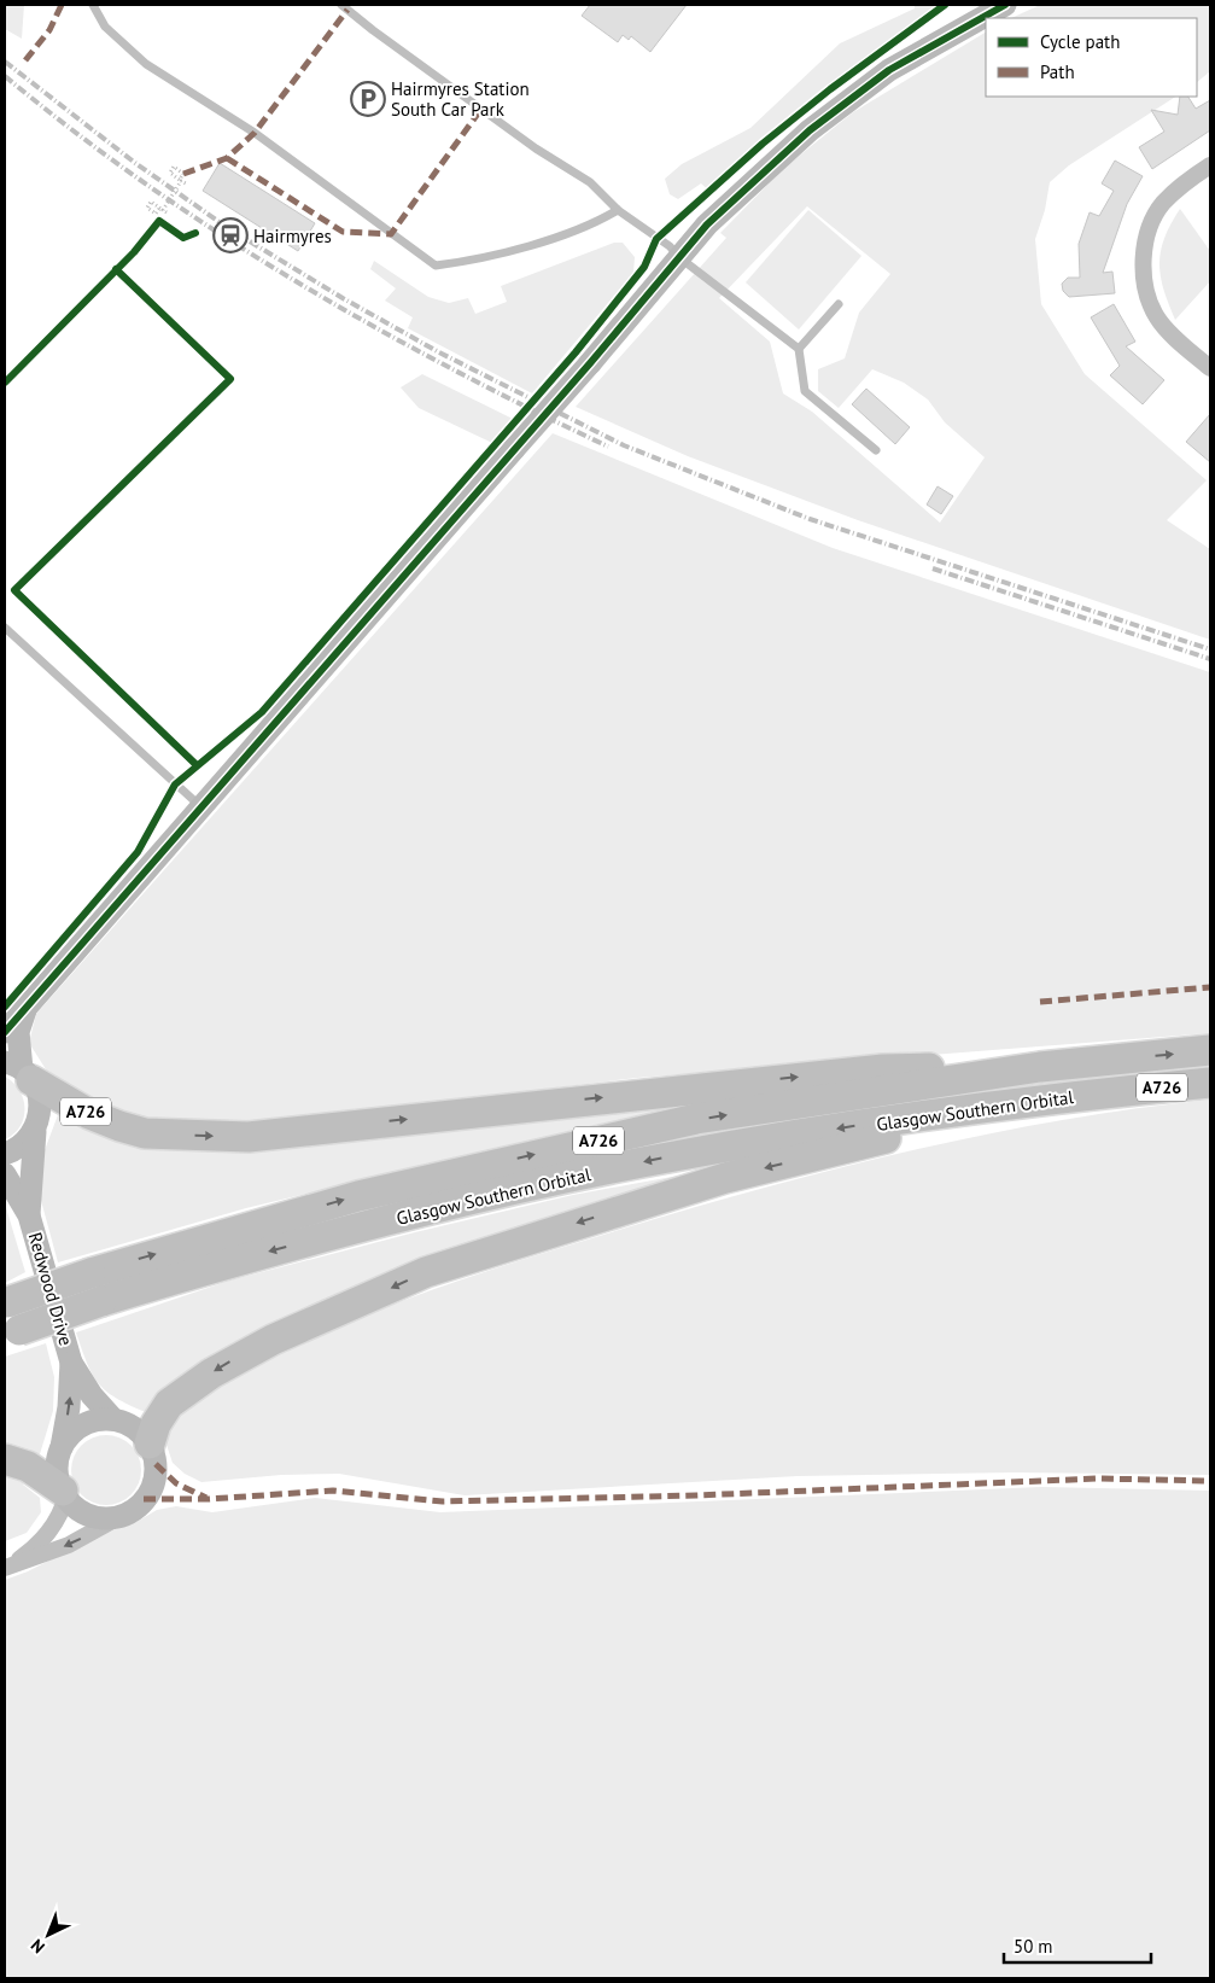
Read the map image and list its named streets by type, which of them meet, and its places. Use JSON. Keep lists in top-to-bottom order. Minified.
{"streets":{"highway":["A726","Glasgow Southern Orbital"],"street":["Redwood Drive"]},"crossings":[["A726","Glasgow Southern Orbital"],["A726","Redwood Drive"]],"places":{"parking":["Hairmyres Station South Car Park"],"station":["Hairmyres"]},"legend":["Cycle path","Path"],"scale_bar":"50 m","north":"bottom left"}
